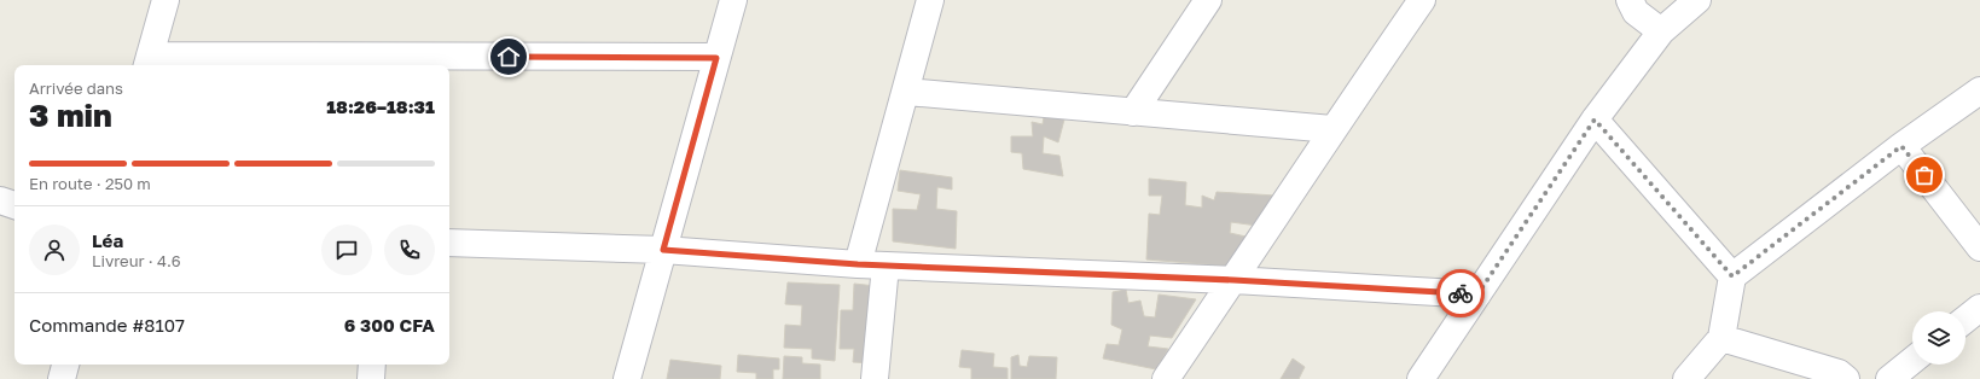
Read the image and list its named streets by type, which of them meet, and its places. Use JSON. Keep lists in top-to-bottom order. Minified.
{"page":{"heading":["3 min","Arrivée dans","18:26–18:31"],"panel":["Léa","Livreur · 4.6","Commande #8107","6 300 CFA"],"bar":"En route · 250 m"}}
